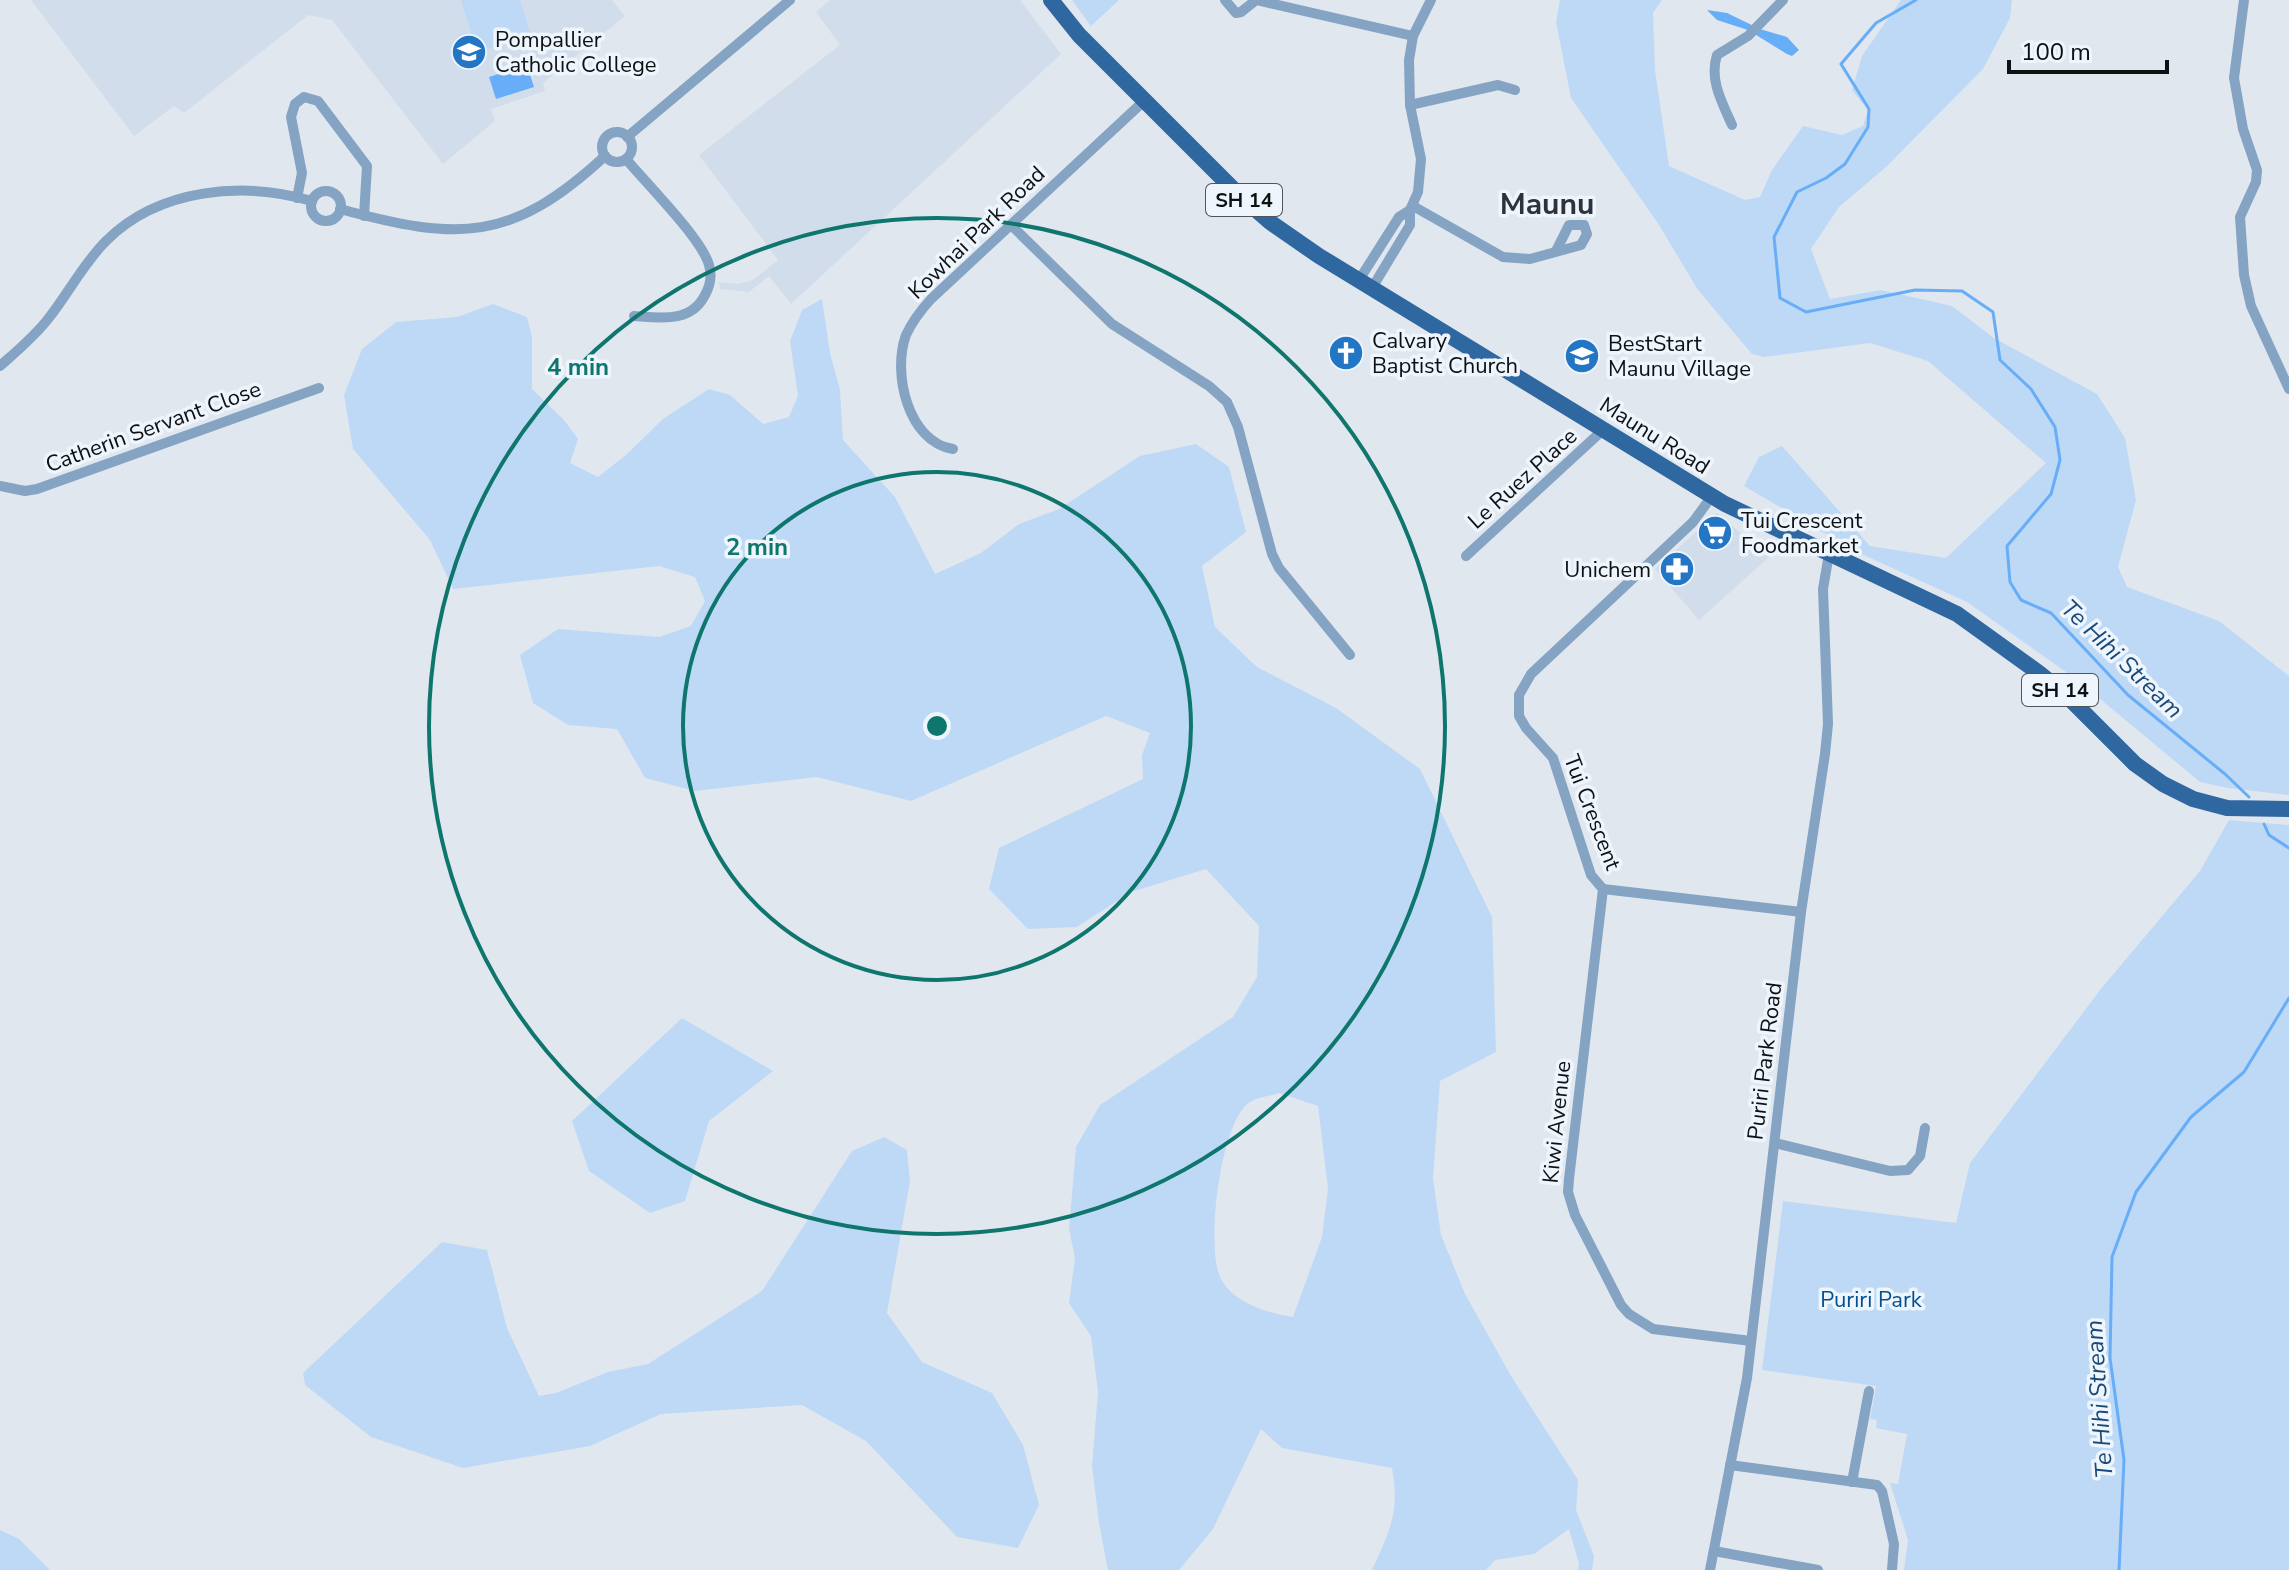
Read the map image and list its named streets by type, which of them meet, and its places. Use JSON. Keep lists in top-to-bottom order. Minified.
{"streets":{"main road":["SH 14","Maunu Road"],"street":["Kowhai Park Road","Catherin Servant Close","Le Ruez Place","Tui Crescent","Puriri Park Road","Kiwi Avenue"]},"crossings":[["Kowhai Park Road","Maunu Road"],["Maunu Road","Le Ruez Place"],["Maunu Road","Tui Crescent"],["Maunu Road","Puriri Park Road"],["Tui Crescent","Puriri Park Road"],["Tui Crescent","Kiwi Avenue"],["Puriri Park Road","Kiwi Avenue"]],"districts":["Maunu"],"water":["Te Hihi Stream"],"parks":["Puriri Park"],"places":{"school or university":["Pompallier Catholic College","BestStart Maunu Village"],"church":["Calvary Baptist Church"],"supermarket":["Tui Crescent Foodmarket"],"pharmacy":["Unichem"]},"scale_bar":"100 m","rings":["4 min","2 min"]}
